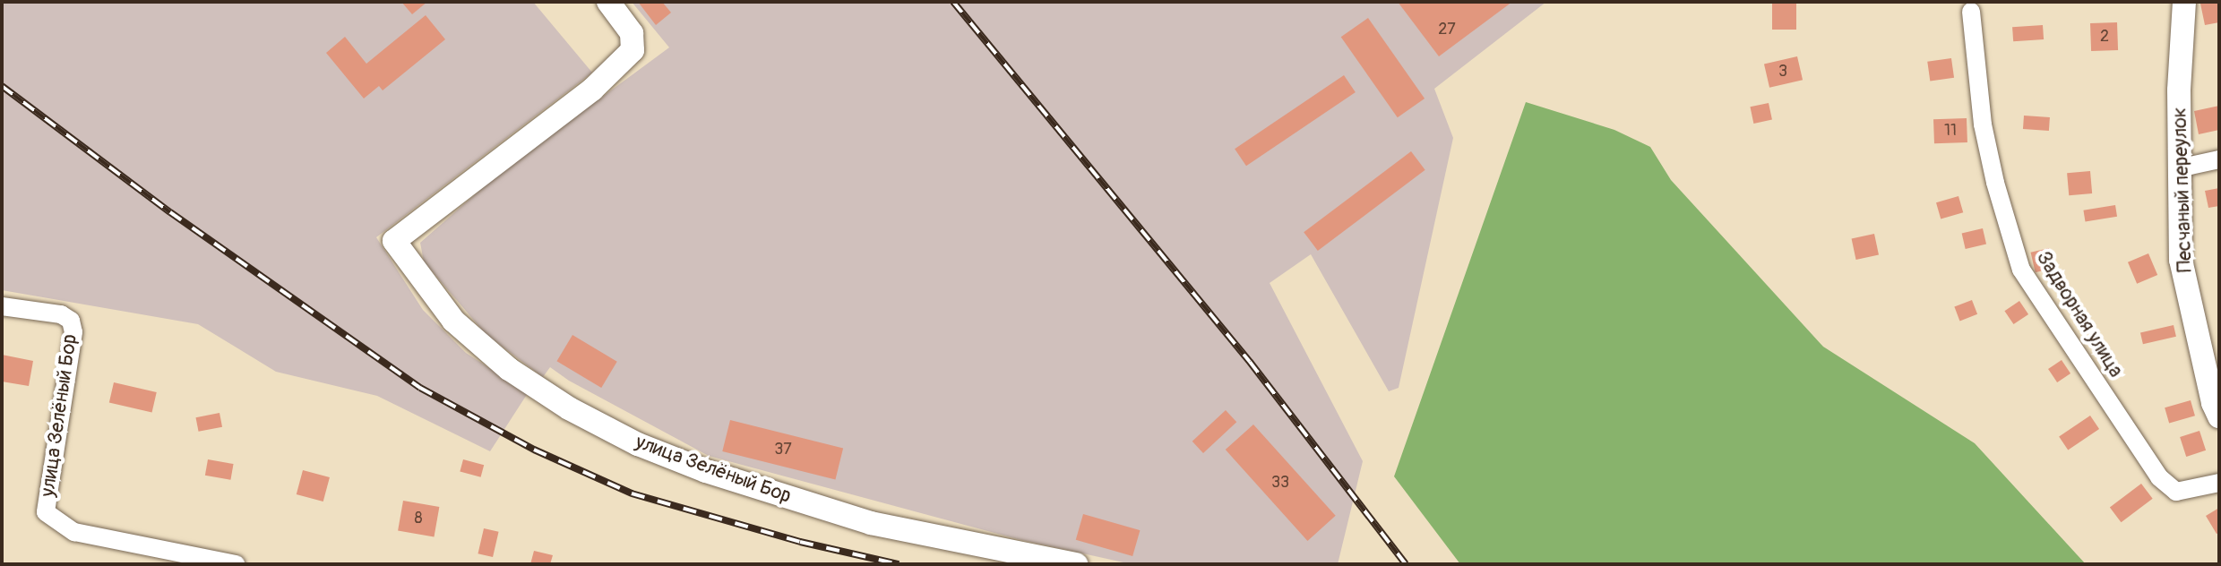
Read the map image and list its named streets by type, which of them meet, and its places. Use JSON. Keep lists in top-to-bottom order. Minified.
{"streets":{"street":["Песчаный переулок","Задворная улица","улица Зелёный Бор"]},"house_numbers":["27","2","3","11","37","33","8"]}
